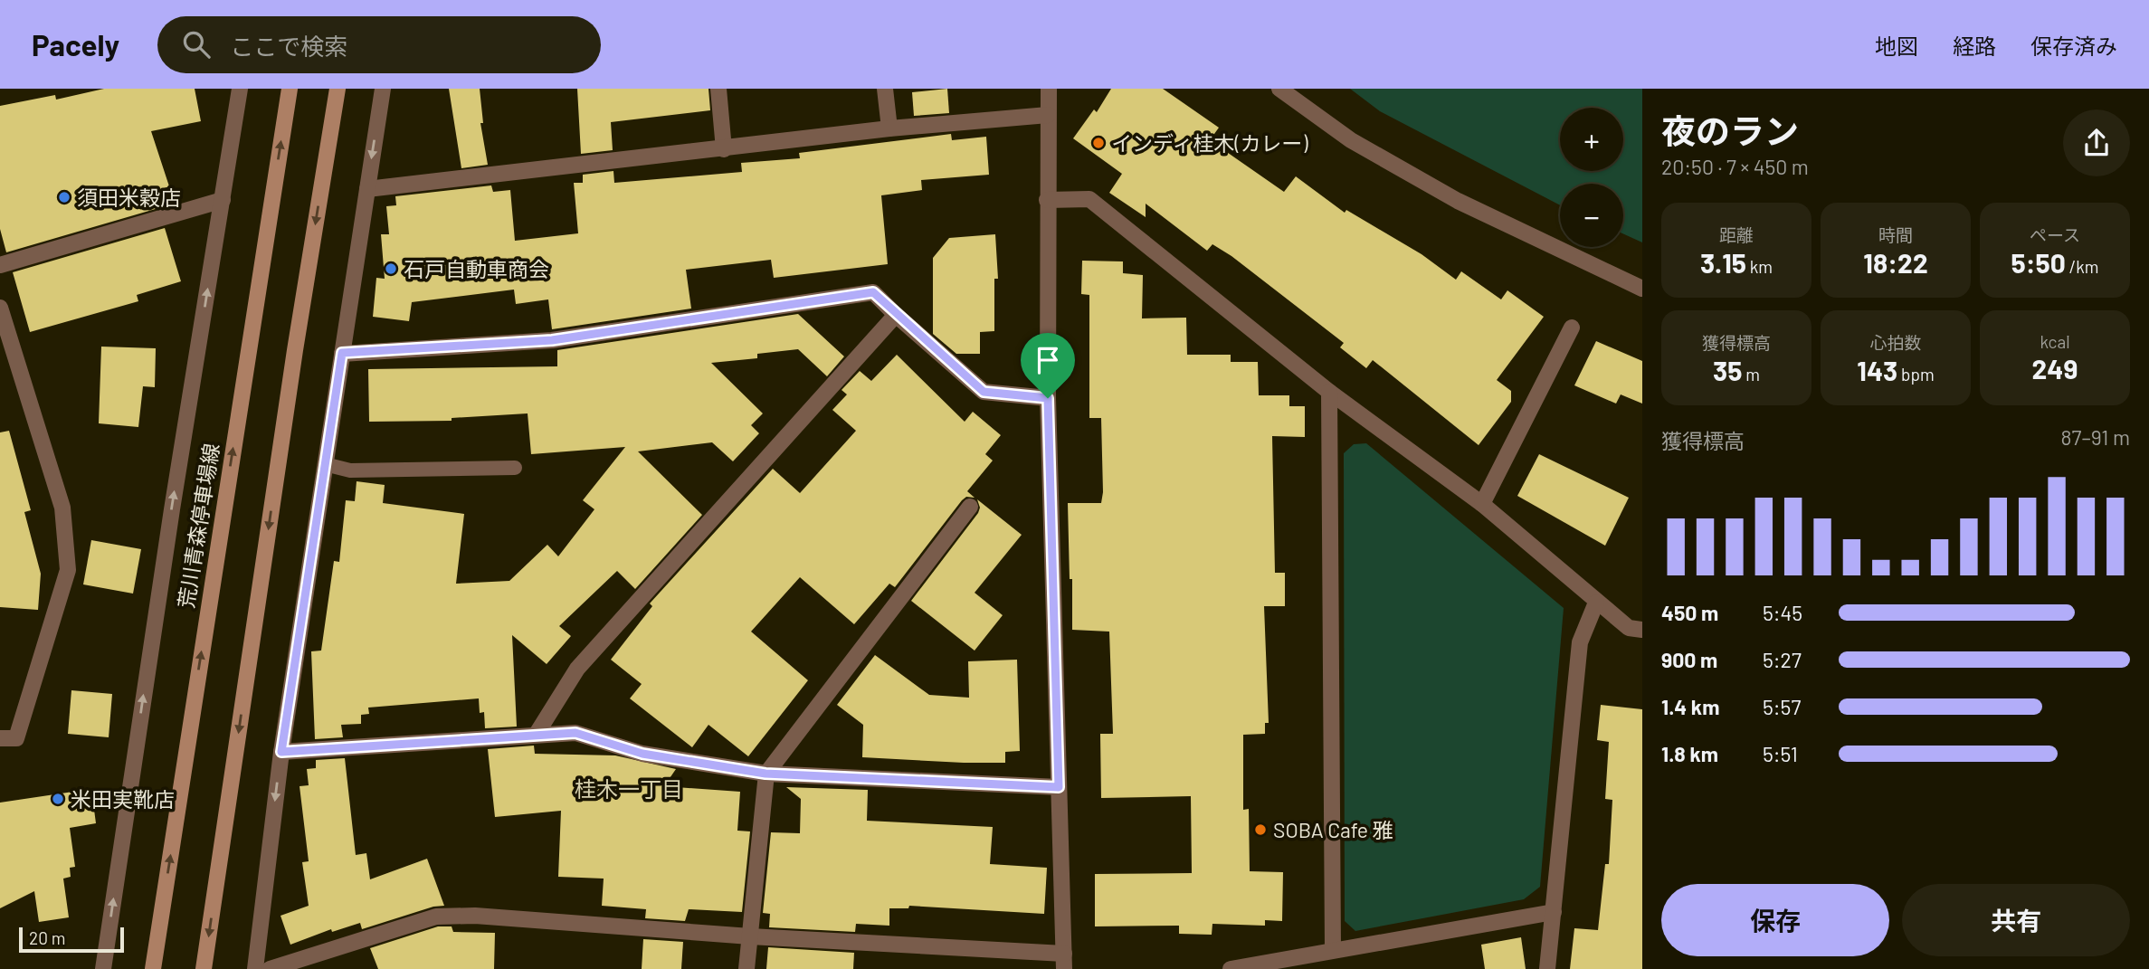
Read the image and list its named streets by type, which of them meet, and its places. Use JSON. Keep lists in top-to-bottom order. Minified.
{"streets":{"main road":["荒川青森停車場線"]},"districts":["桂木一丁目"],"places":["インディ桂木(カレー)","須田米穀店","石戸自動車商会","米田実靴店","SOBA Cafe 雅"],"scale_bar":"20 m","page":{"header":"Pacely","search":"ここで検索","nav":["地図","経路","保存済み"],"heading":["夜のラン","20:50 · 7 × 450 m"],"map_buttons":["+","−"],"stats":[["距離","3.15 km"],["時間","18:22"],["ペース","5:50 /km"],["獲得標高","35 m"],["心拍数","143 bpm"],["kcal","249"]],"chart":["獲得標高","87–91 m"],"list":[{"name":"450 m","note":"5:45"},{"name":"900 m","note":"5:27"},{"name":"1.4 km","note":"5:57"},{"name":"1.8 km","note":"5:51"}],"buttons":["保存","共有"],"scale":"20 m"}}
